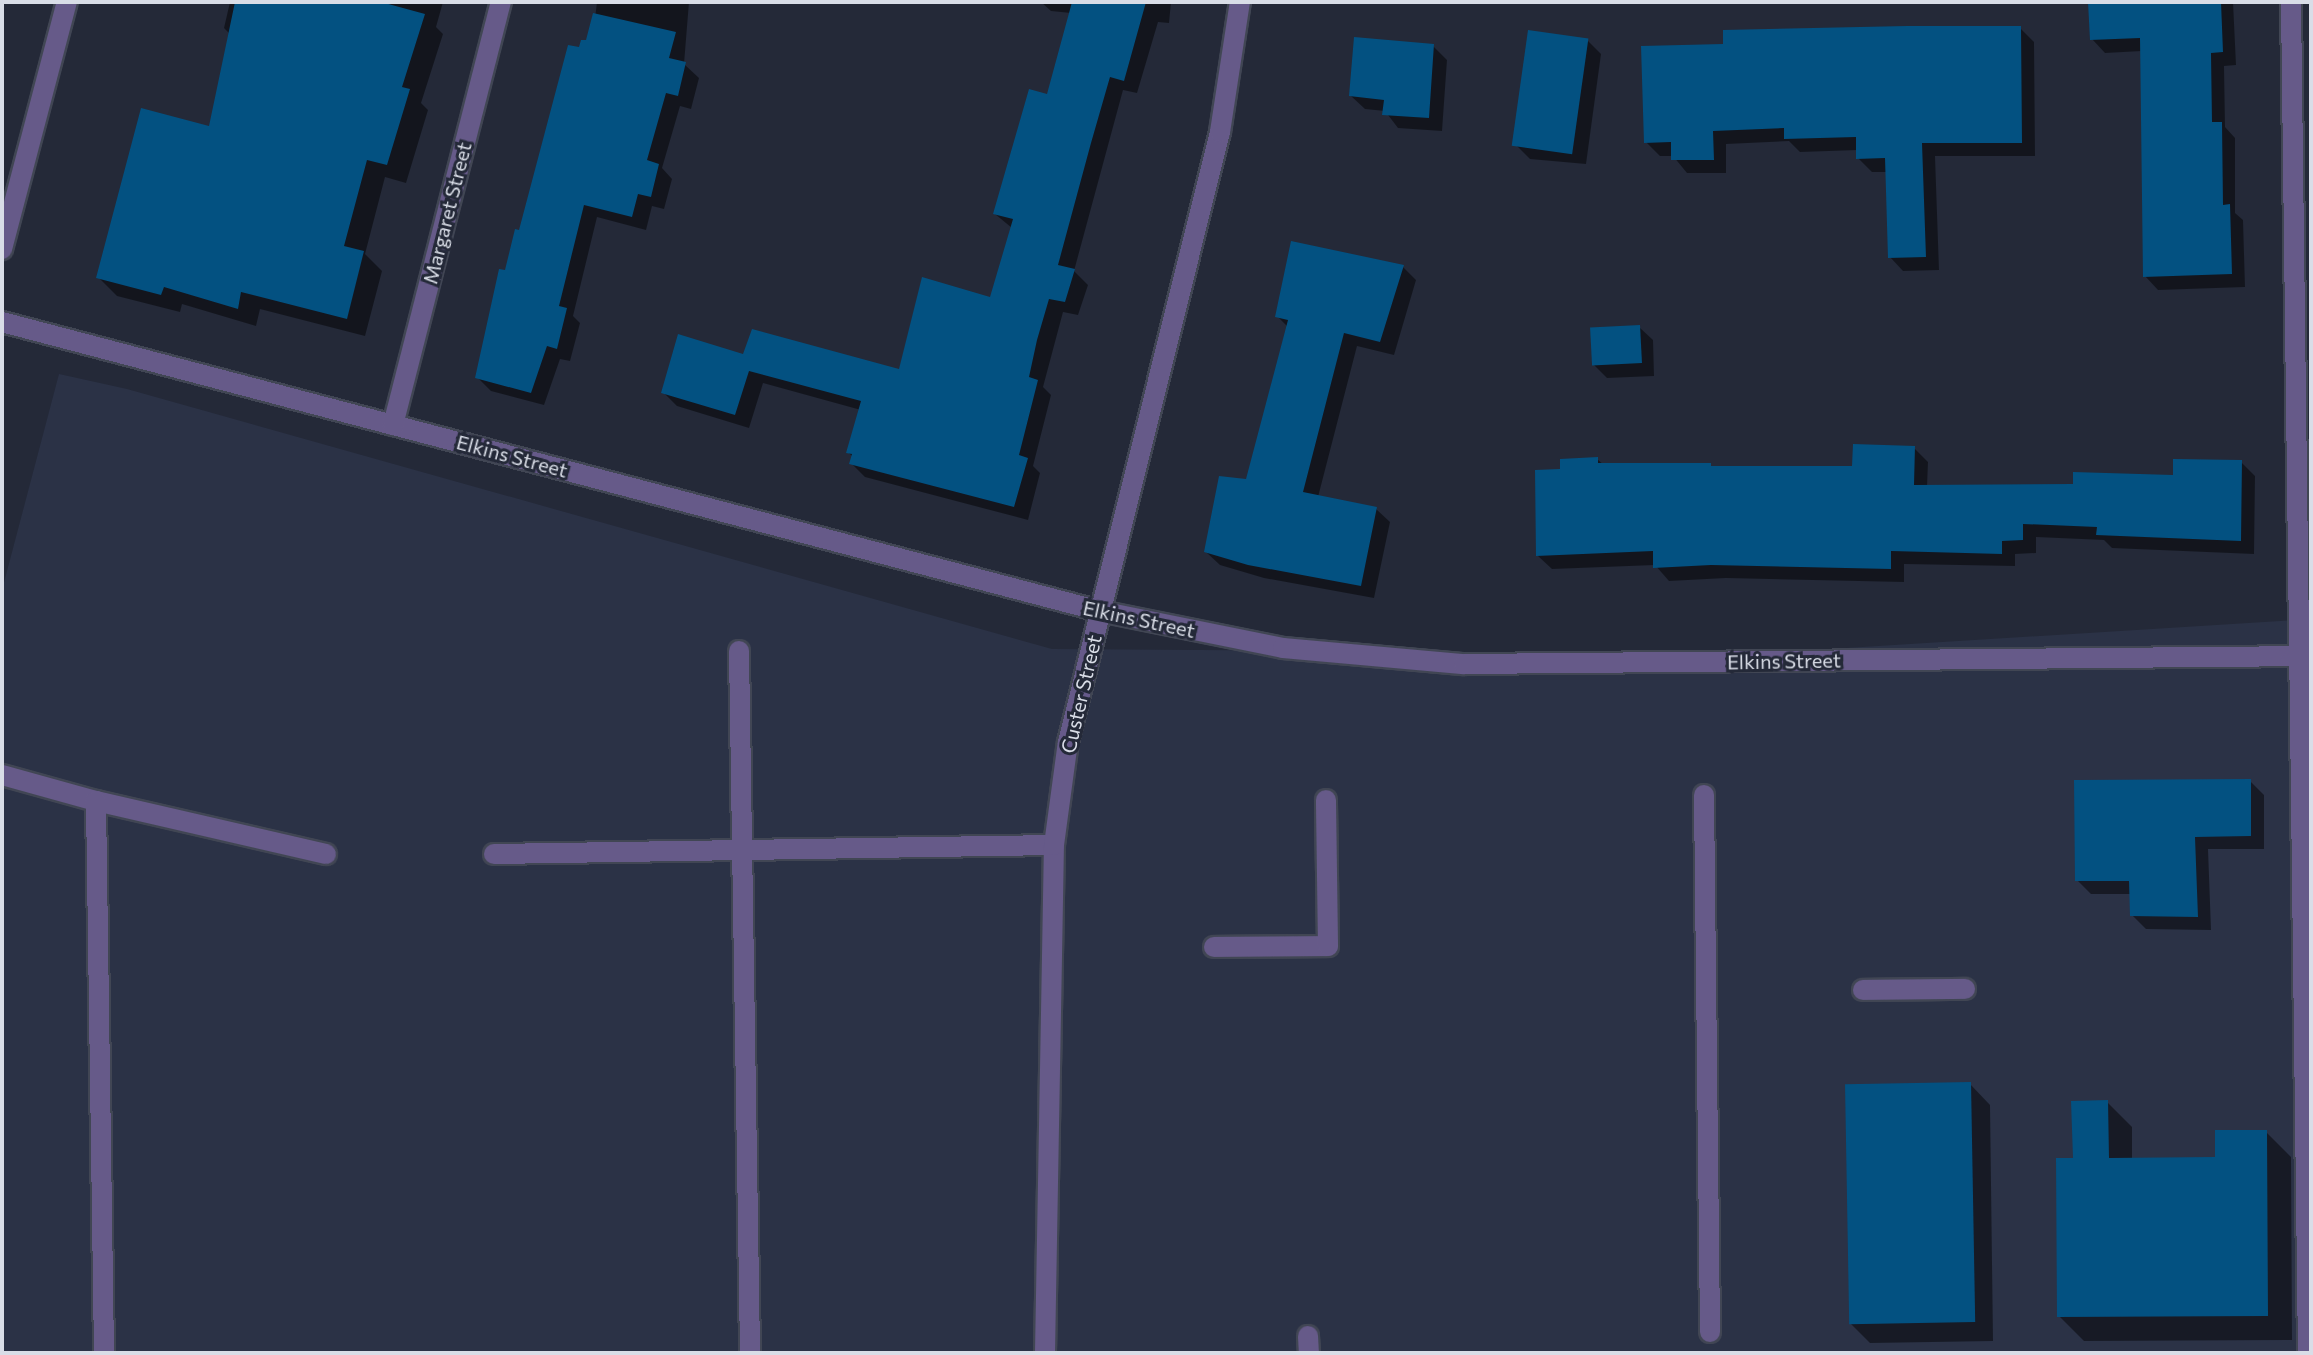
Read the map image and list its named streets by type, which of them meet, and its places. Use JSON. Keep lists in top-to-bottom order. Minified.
{"streets":{"street":["Margaret Street","Elkins Street","Custer Street"]},"crossings":[["Margaret Street","Elkins Street"],["Elkins Street","Custer Street"]]}
